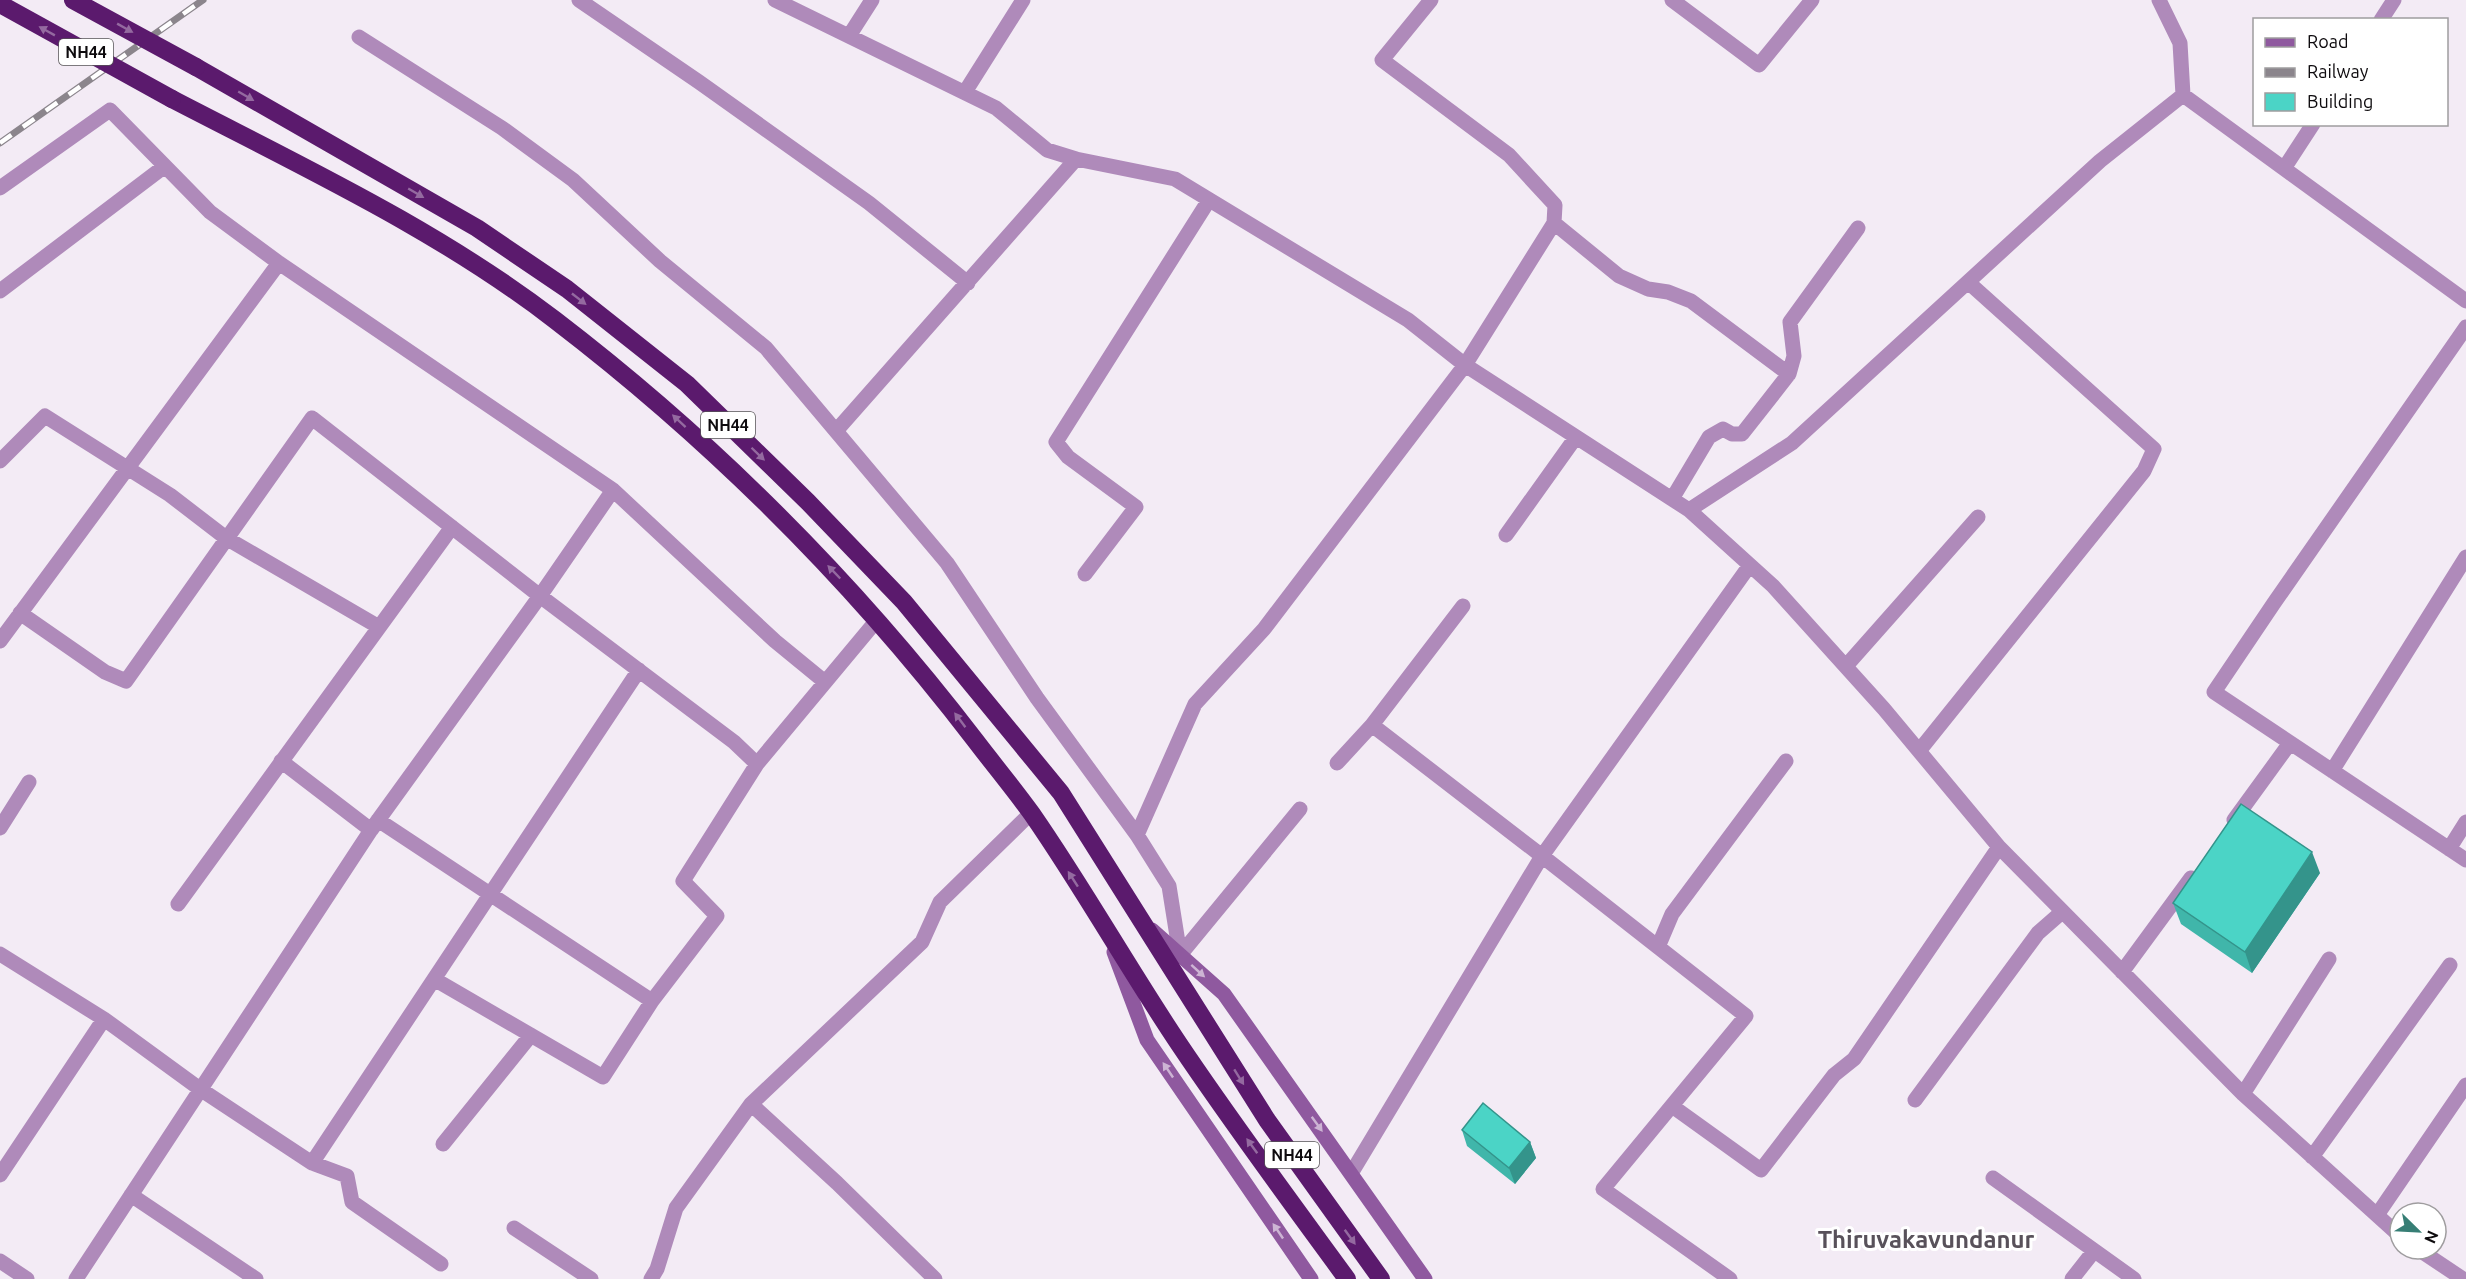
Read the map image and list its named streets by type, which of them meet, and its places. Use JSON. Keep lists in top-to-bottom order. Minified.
{"streets":{"highway":["NH44"]},"districts":["Thiruvakavundanur"],"legend":["Road","Railway","Building"],"north":"bottom right"}
